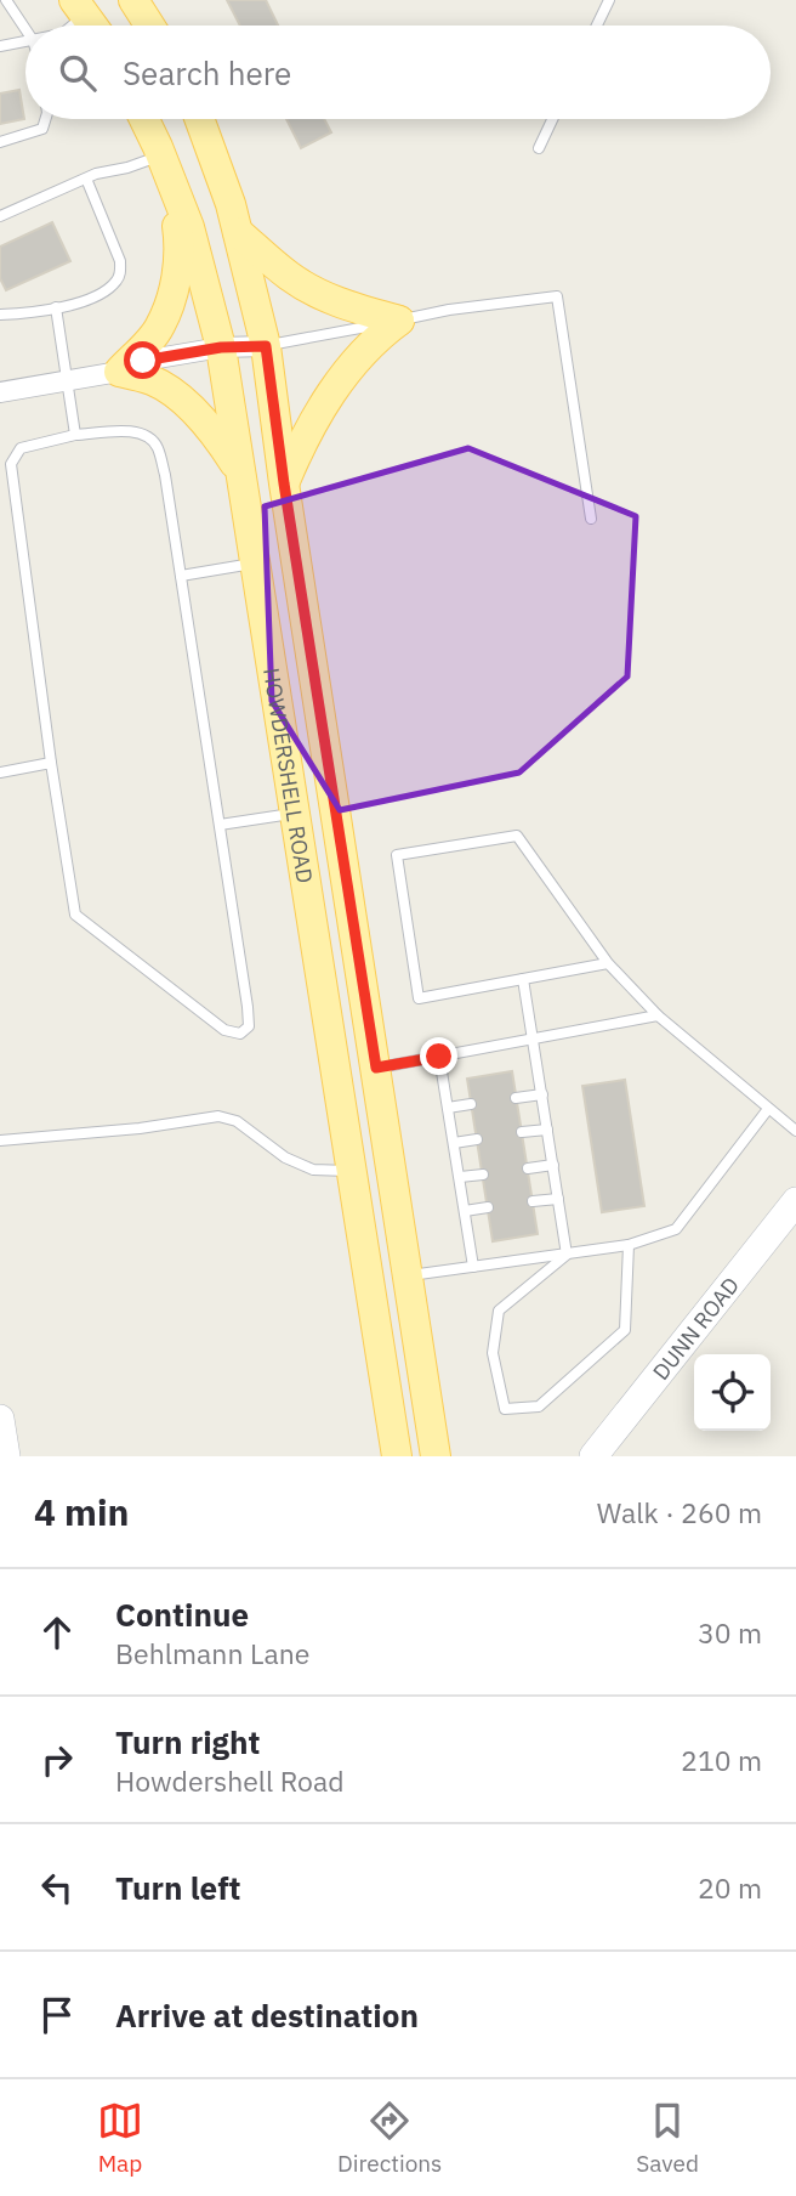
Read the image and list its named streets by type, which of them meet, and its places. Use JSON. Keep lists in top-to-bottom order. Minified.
{"streets":{"main road":["HOWDERSHELL ROAD"],"street":["DUNN ROAD"]},"page":{"search":"Search here","heading":["4 min","Walk · 260 m"],"list":[["Continue","Behlmann Lane","30 m"],["Turn right","Howdershell Road","210 m"],["Turn left","20 m"],"Arrive at destination"],"nav":["Map","Directions","Saved"]}}
